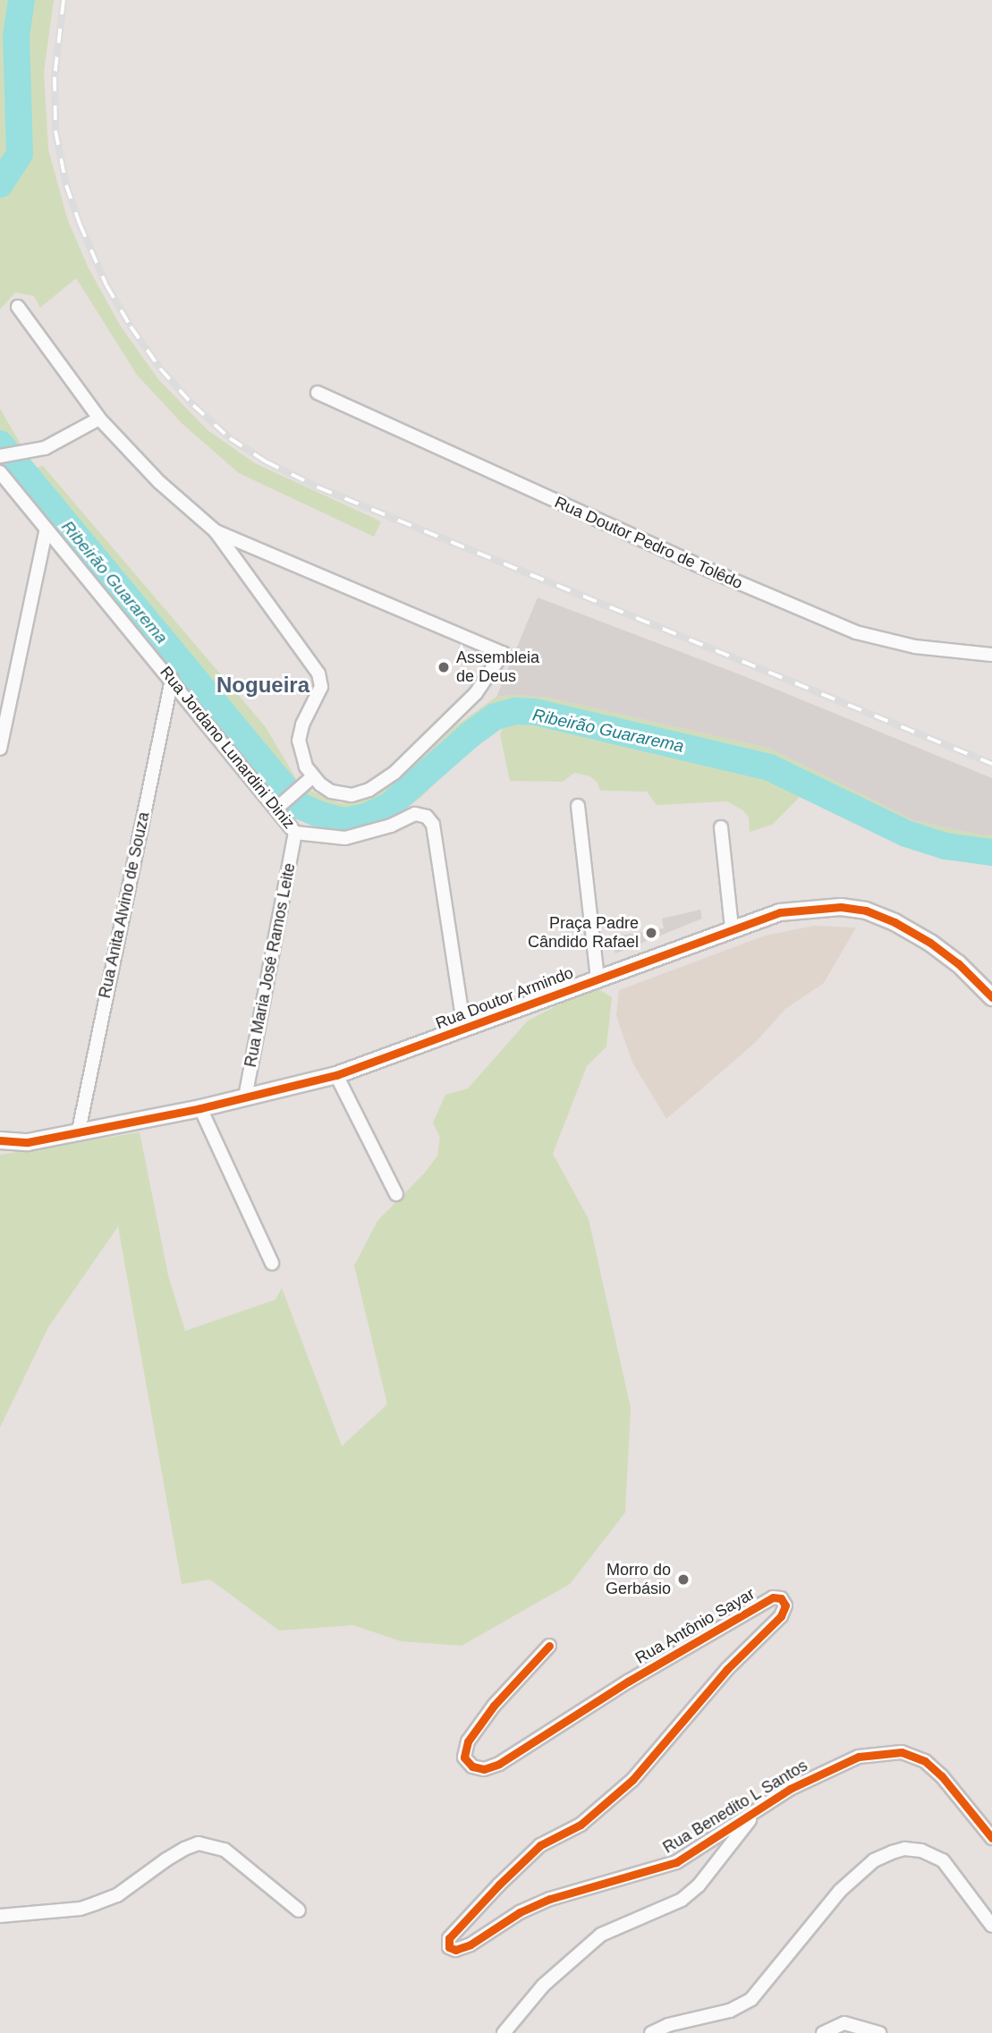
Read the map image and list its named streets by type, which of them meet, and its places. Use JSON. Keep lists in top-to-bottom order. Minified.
{"streets":{"street":["Rua Doutor Pedro de Tolêdo","Rua Jordano Lunardini Diniz","Rua Anita Alvino de Souza","Rua Maria José Ramos Leite","Rua Doutor Armindo","Rua Antônio Sayar","Rua Benedito L Santos"]},"crossings":[["Rua Jordano Lunardini Diniz","Rua Anita Alvino de Souza"],["Rua Jordano Lunardini Diniz","Rua Maria José Ramos Leite"],["Rua Jordano Lunardini Diniz","Rua Doutor Armindo"],["Rua Anita Alvino de Souza","Rua Doutor Armindo"],["Rua Maria José Ramos Leite","Rua Doutor Armindo"],["Rua Antônio Sayar","Rua Benedito L Santos"]],"districts":["Nogueira"],"water":["Ribeirão Guararema"],"places":["Assembleia de Deus","Praça Padre Cândido Rafael","Morro do Gerbásio"]}
